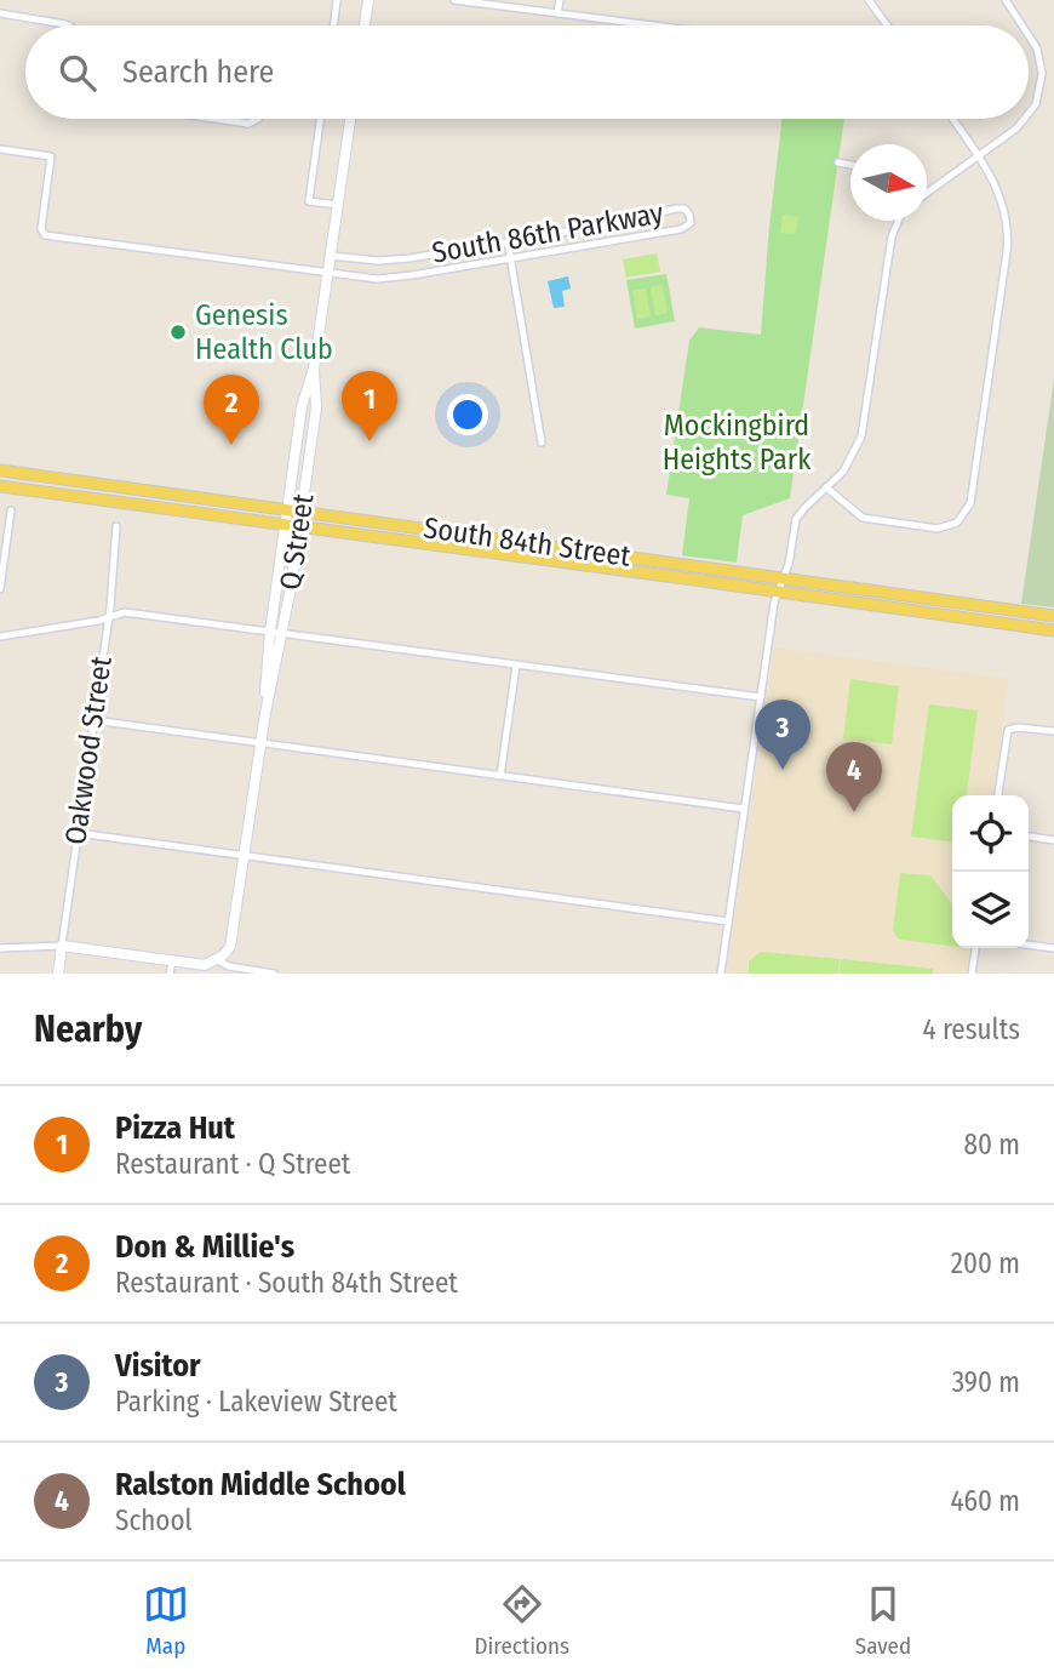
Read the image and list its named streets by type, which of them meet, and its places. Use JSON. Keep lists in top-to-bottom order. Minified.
{"streets":{"main road":["Q Street","South 84th Street","Oakwood Street"],"street":["South 86th Parkway"]},"crossings":[["South 86th Parkway","Q Street"],["Q Street","South 84th Street"]],"parks":["Mockingbird Heights Park"],"places":["Genesis Health Club"],"north":"right","page":{"search":"Search here","pins":["1","2","3","4"],"heading":["Nearby","4 results"],"list":[{"mark":"1","name":"Pizza Hut","note":"Restaurant · Q Street","value":"80 m"},{"mark":"2","name":"Don & Millie's","note":"Restaurant · South 84th Street","value":"200 m"},{"mark":"3","name":"Visitor","note":"Parking · Lakeview Street","value":"390 m"},{"mark":"4","name":"Ralston Middle School","note":"School","value":"460 m"}],"nav":["Map","Directions","Saved"]}}
